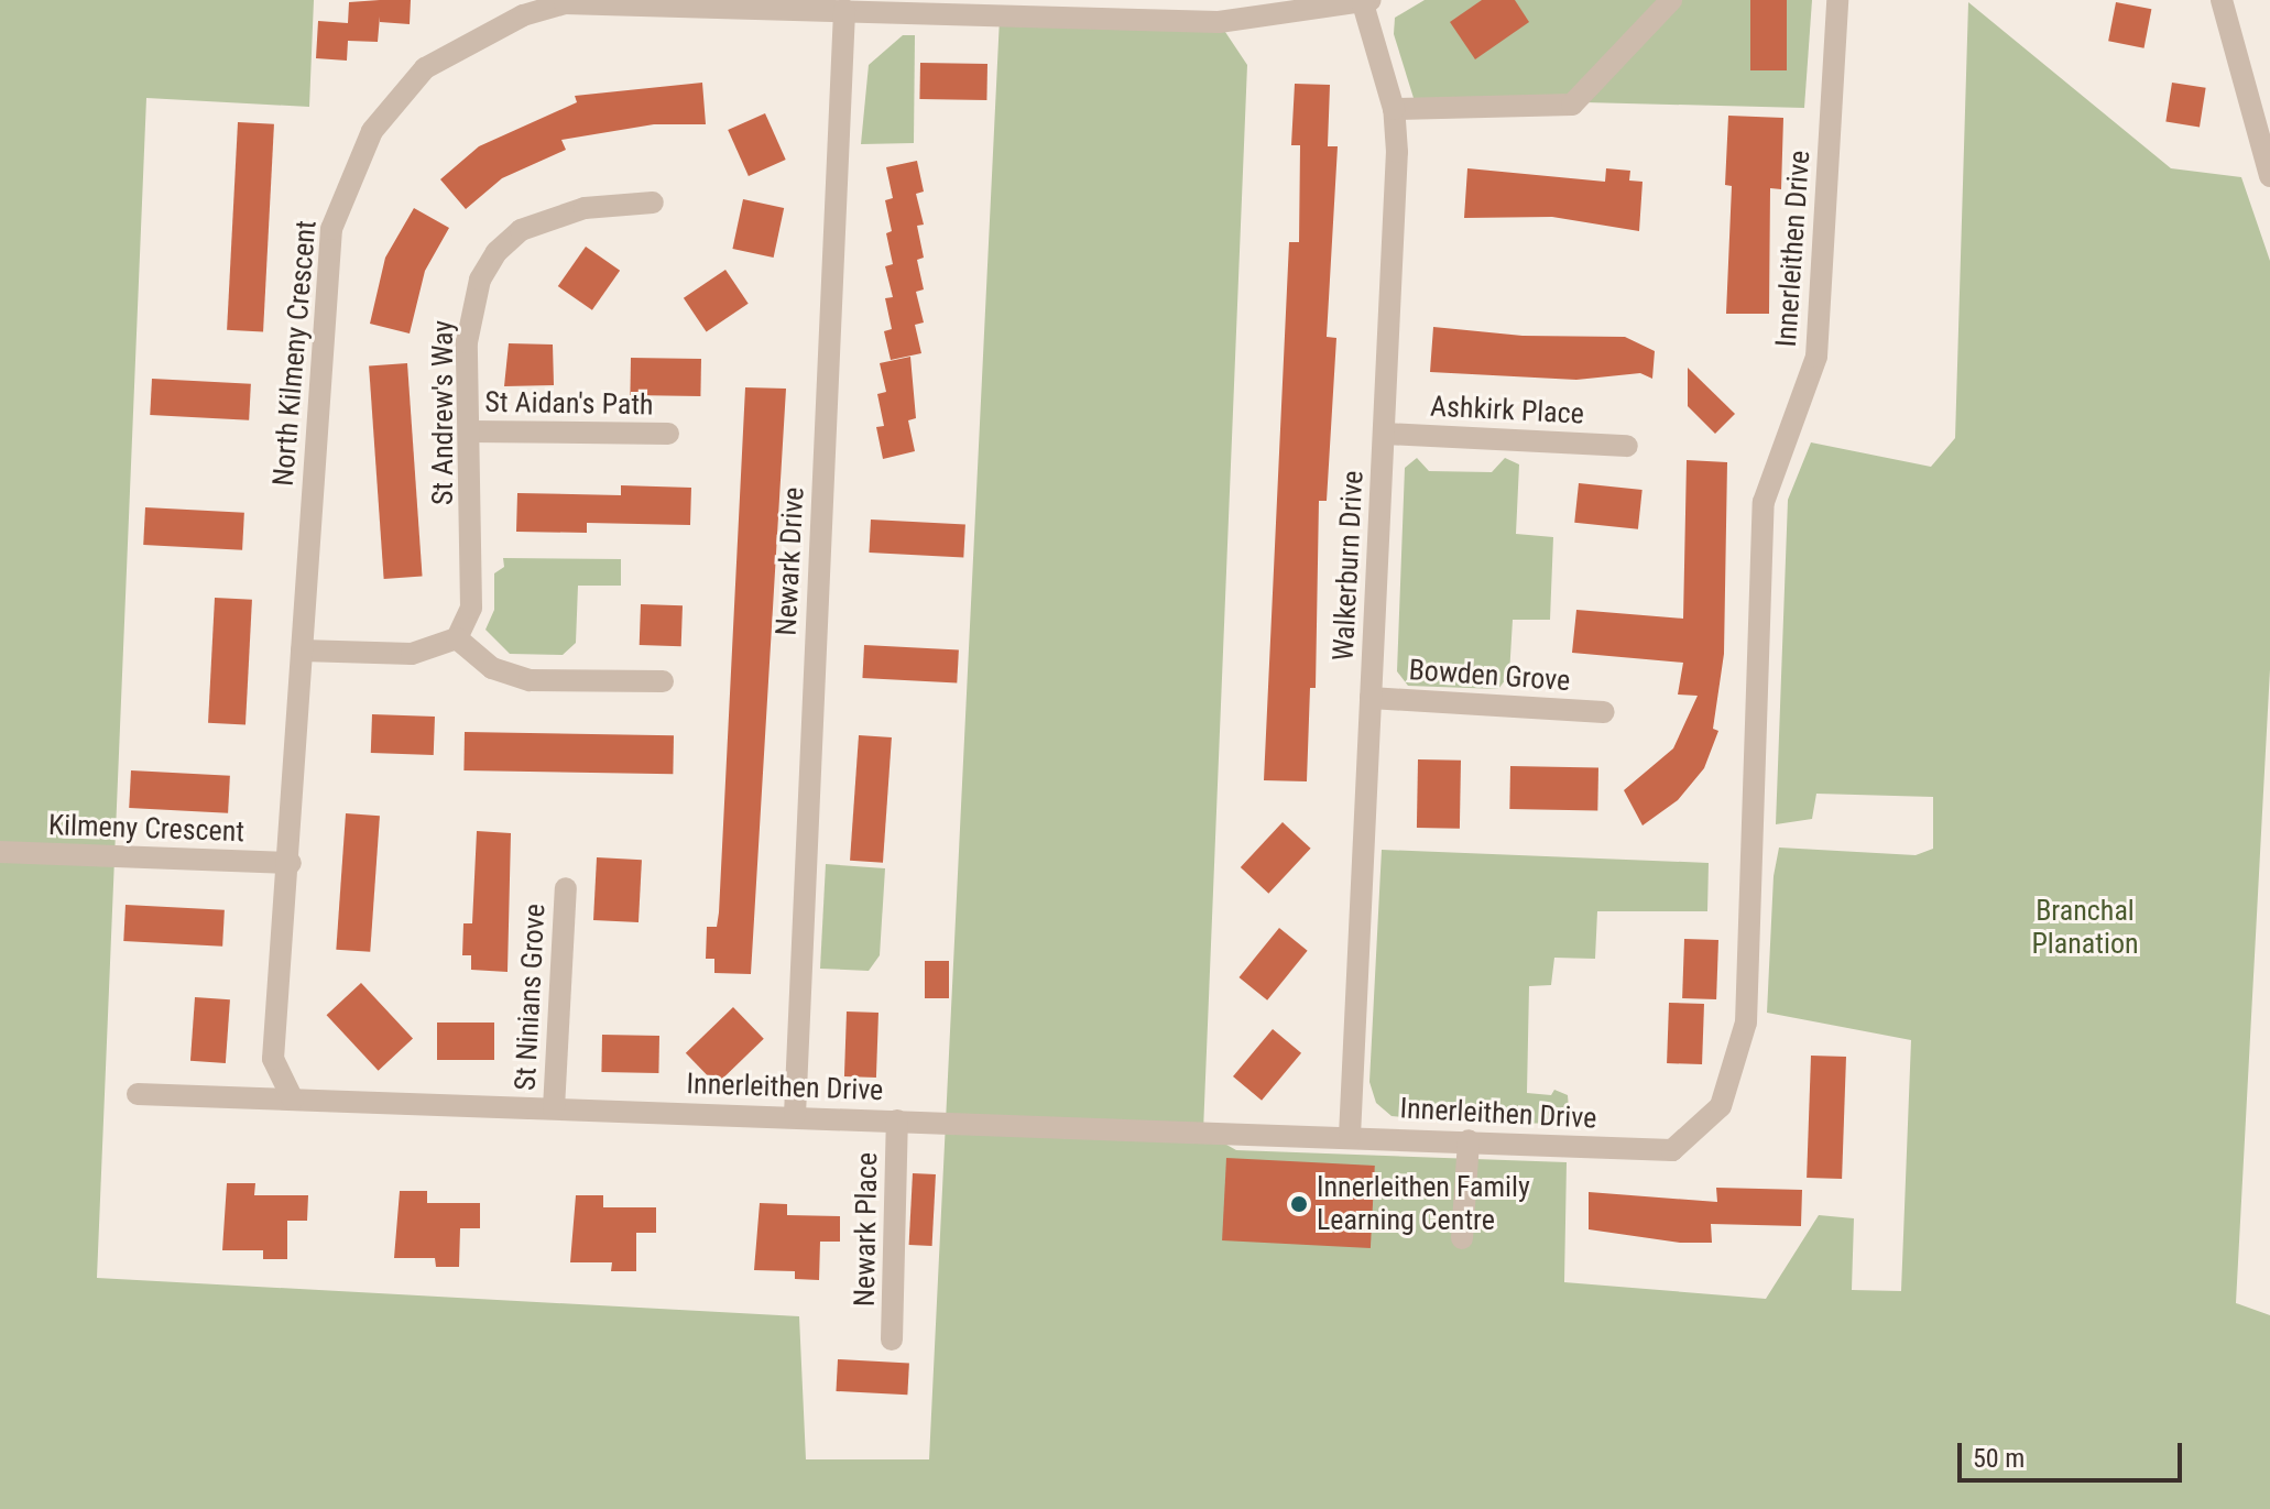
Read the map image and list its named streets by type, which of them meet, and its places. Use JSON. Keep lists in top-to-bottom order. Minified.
{"streets":{"street":["Innerleithen Drive","North Kilmeny Crescent","St Aidan's Path","Ashkirk Place","St Andrew's Way","Newark Drive","Walkerburn Drive","Bowden Grove","Kilmeny Crescent","St Ninians Grove","Newark Place"]},"crossings":[["Innerleithen Drive","North Kilmeny Crescent"],["Innerleithen Drive","Newark Drive"],["Innerleithen Drive","Walkerburn Drive"],["Innerleithen Drive","St Ninians Grove"],["Innerleithen Drive","Newark Place"],["North Kilmeny Crescent","Newark Drive"],["North Kilmeny Crescent","Walkerburn Drive"],["North Kilmeny Crescent","Kilmeny Crescent"],["St Aidan's Path","St Andrew's Way"],["Ashkirk Place","Walkerburn Drive"],["Walkerburn Drive","Bowden Grove"]],"parks":["Branchal Planation"],"places":["Innerleithen Family Learning Centre"],"scale_bar":"50 m"}
